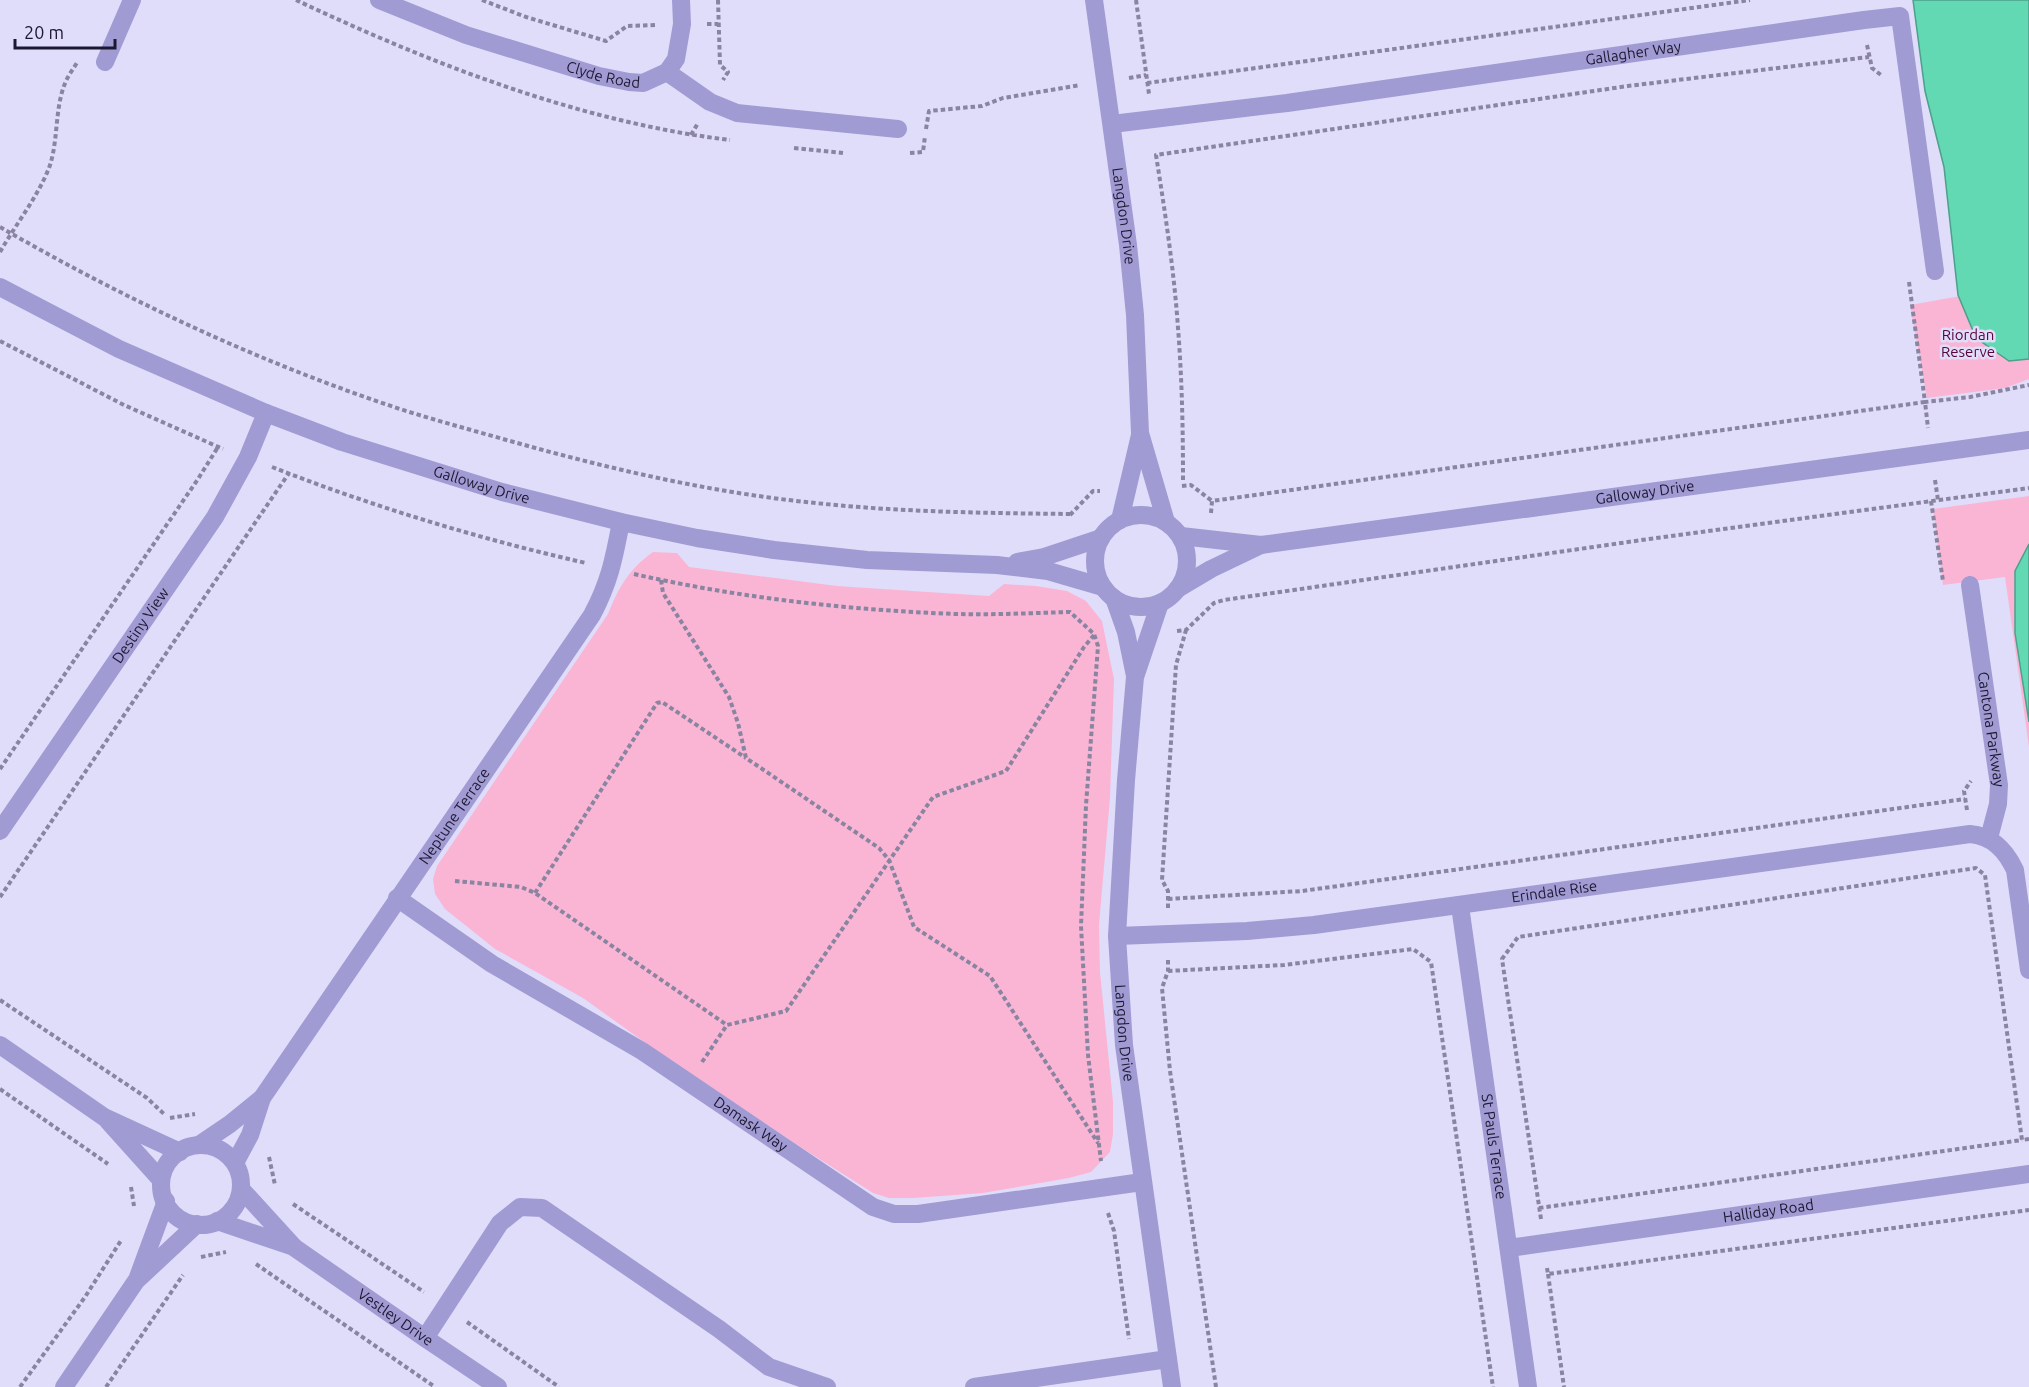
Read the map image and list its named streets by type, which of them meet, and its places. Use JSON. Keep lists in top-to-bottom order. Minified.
{"streets":{"street":["Gallagher Way","Clyde Road","Langdon Drive","Galloway Drive","Destiny View","Cantona Parkway","Neptune Terrace","Erindale Rise","Damask Way","St Pauls Terrace","Halliday Road","Vestley Drive"]},"crossings":[["Gallagher Way","Langdon Drive"],["Langdon Drive","Galloway Drive"],["Langdon Drive","Erindale Rise"],["Langdon Drive","Damask Way"],["Galloway Drive","Destiny View"],["Galloway Drive","Neptune Terrace"],["Cantona Parkway","Erindale Rise"],["Neptune Terrace","Damask Way"],["Neptune Terrace","Vestley Drive"],["Erindale Rise","St Pauls Terrace"],["St Pauls Terrace","Halliday Road"]],"parks":["Riordan Reserve"],"scale_bar":"20 m"}
